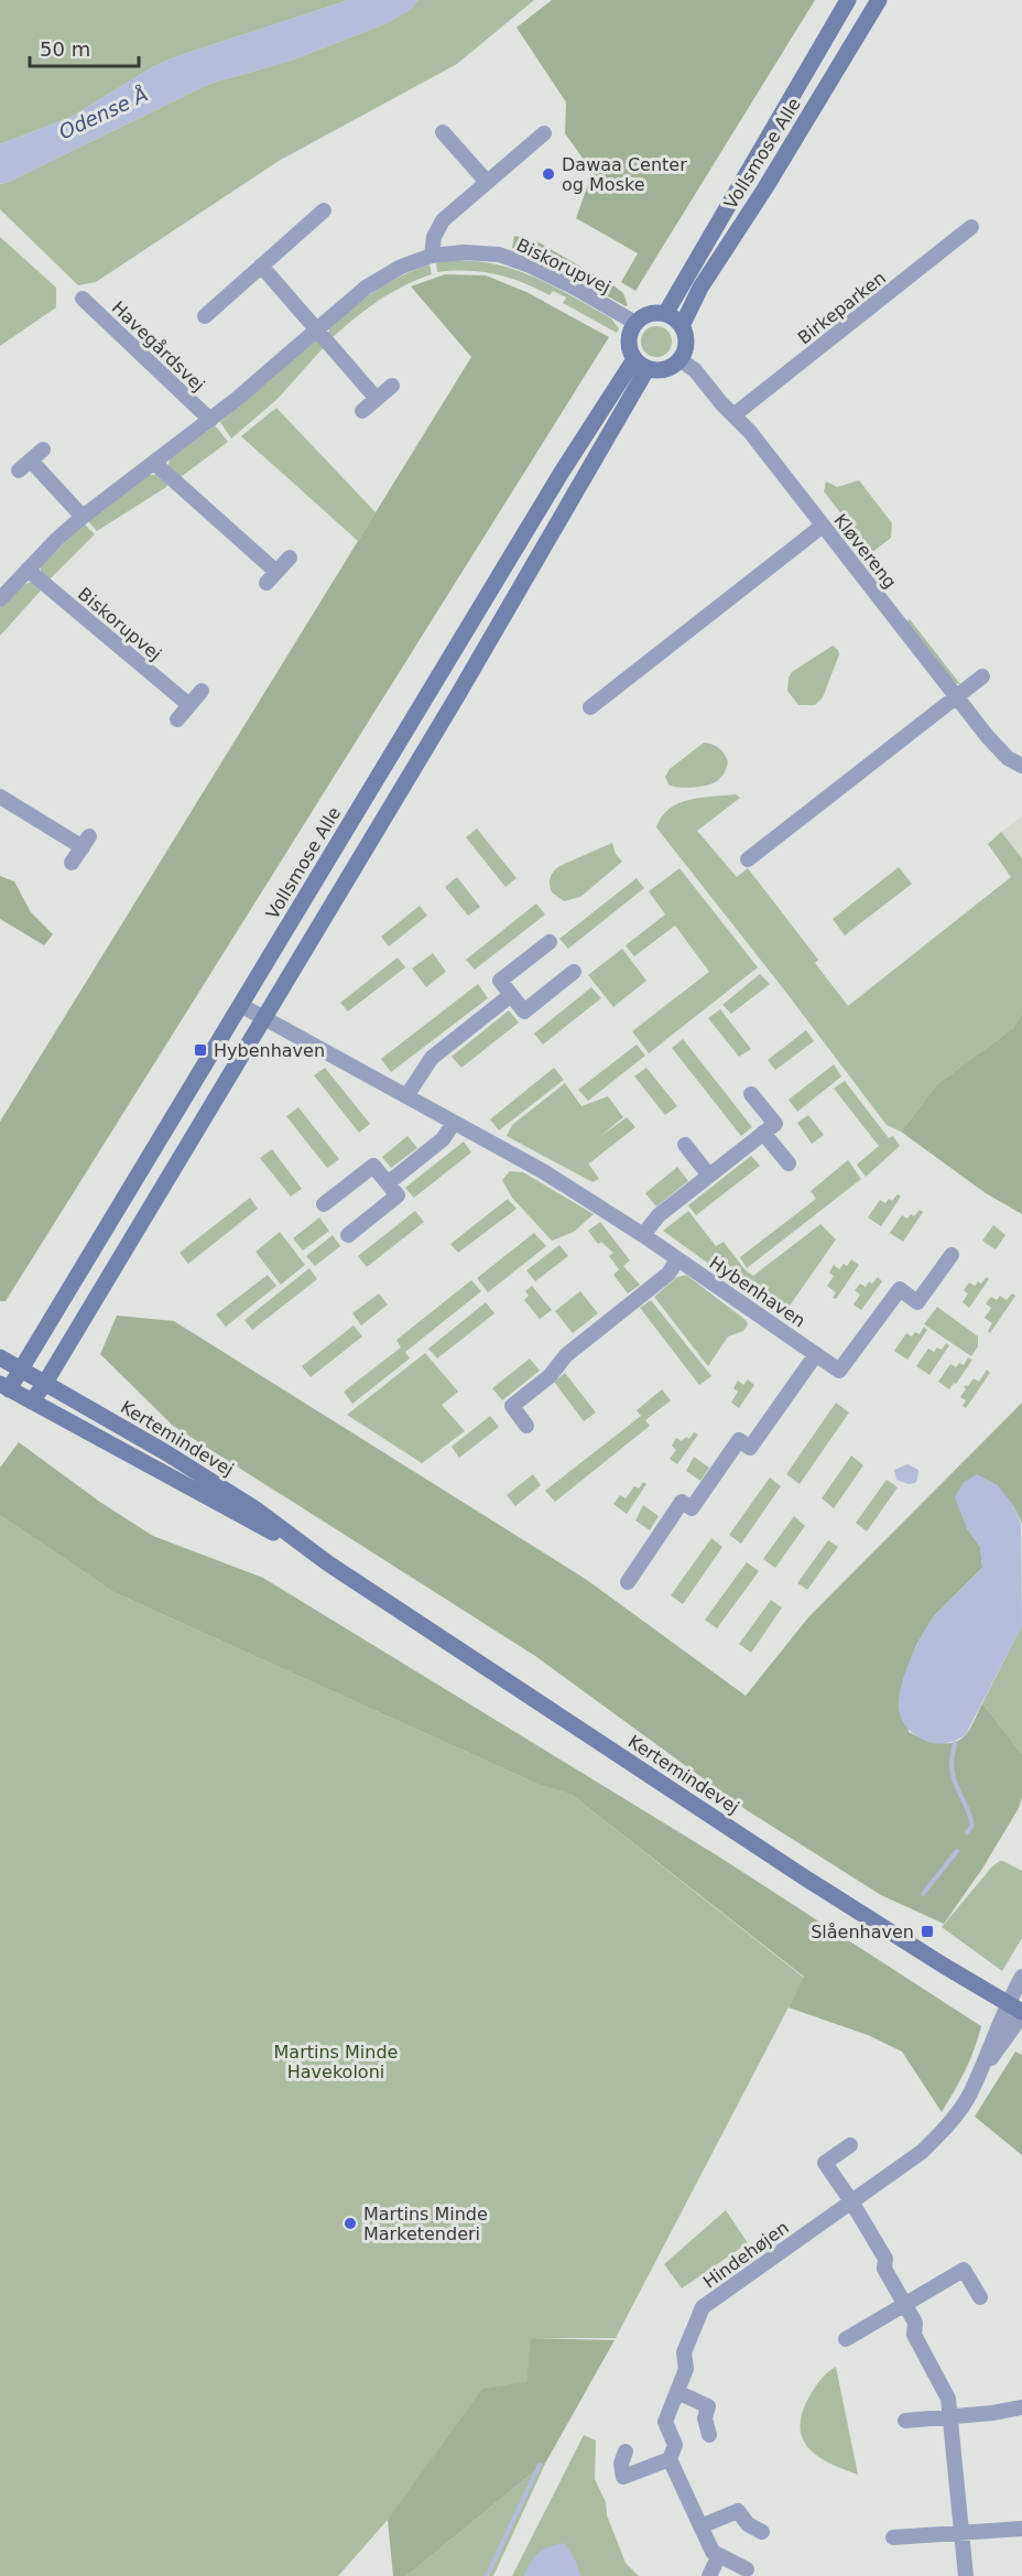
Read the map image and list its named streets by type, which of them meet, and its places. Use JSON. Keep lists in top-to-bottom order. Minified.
{"streets":{"street":["Vollsmose Alle","Biskorupvej","Birkeparken","Havegårdsvej","Kløvereng","Hybenhaven","Kertemindevej","Hindehøjen"]},"crossings":[["Vollsmose Alle","Biskorupvej"],["Vollsmose Alle","Kløvereng"],["Vollsmose Alle","Hybenhaven"],["Vollsmose Alle","Kertemindevej"],["Biskorupvej","Havegårdsvej"],["Biskorupvej","Kløvereng"],["Birkeparken","Kløvereng"],["Kertemindevej","Hindehøjen"]],"water":["Odense Å"],"parks":["Martins Minde Havekoloni"],"places":{"other":["Dawaa Center og Moske","Martins Minde Marketenderi"],"transit":["Hybenhaven","Slåenhaven"]},"scale_bar":"50 m"}
